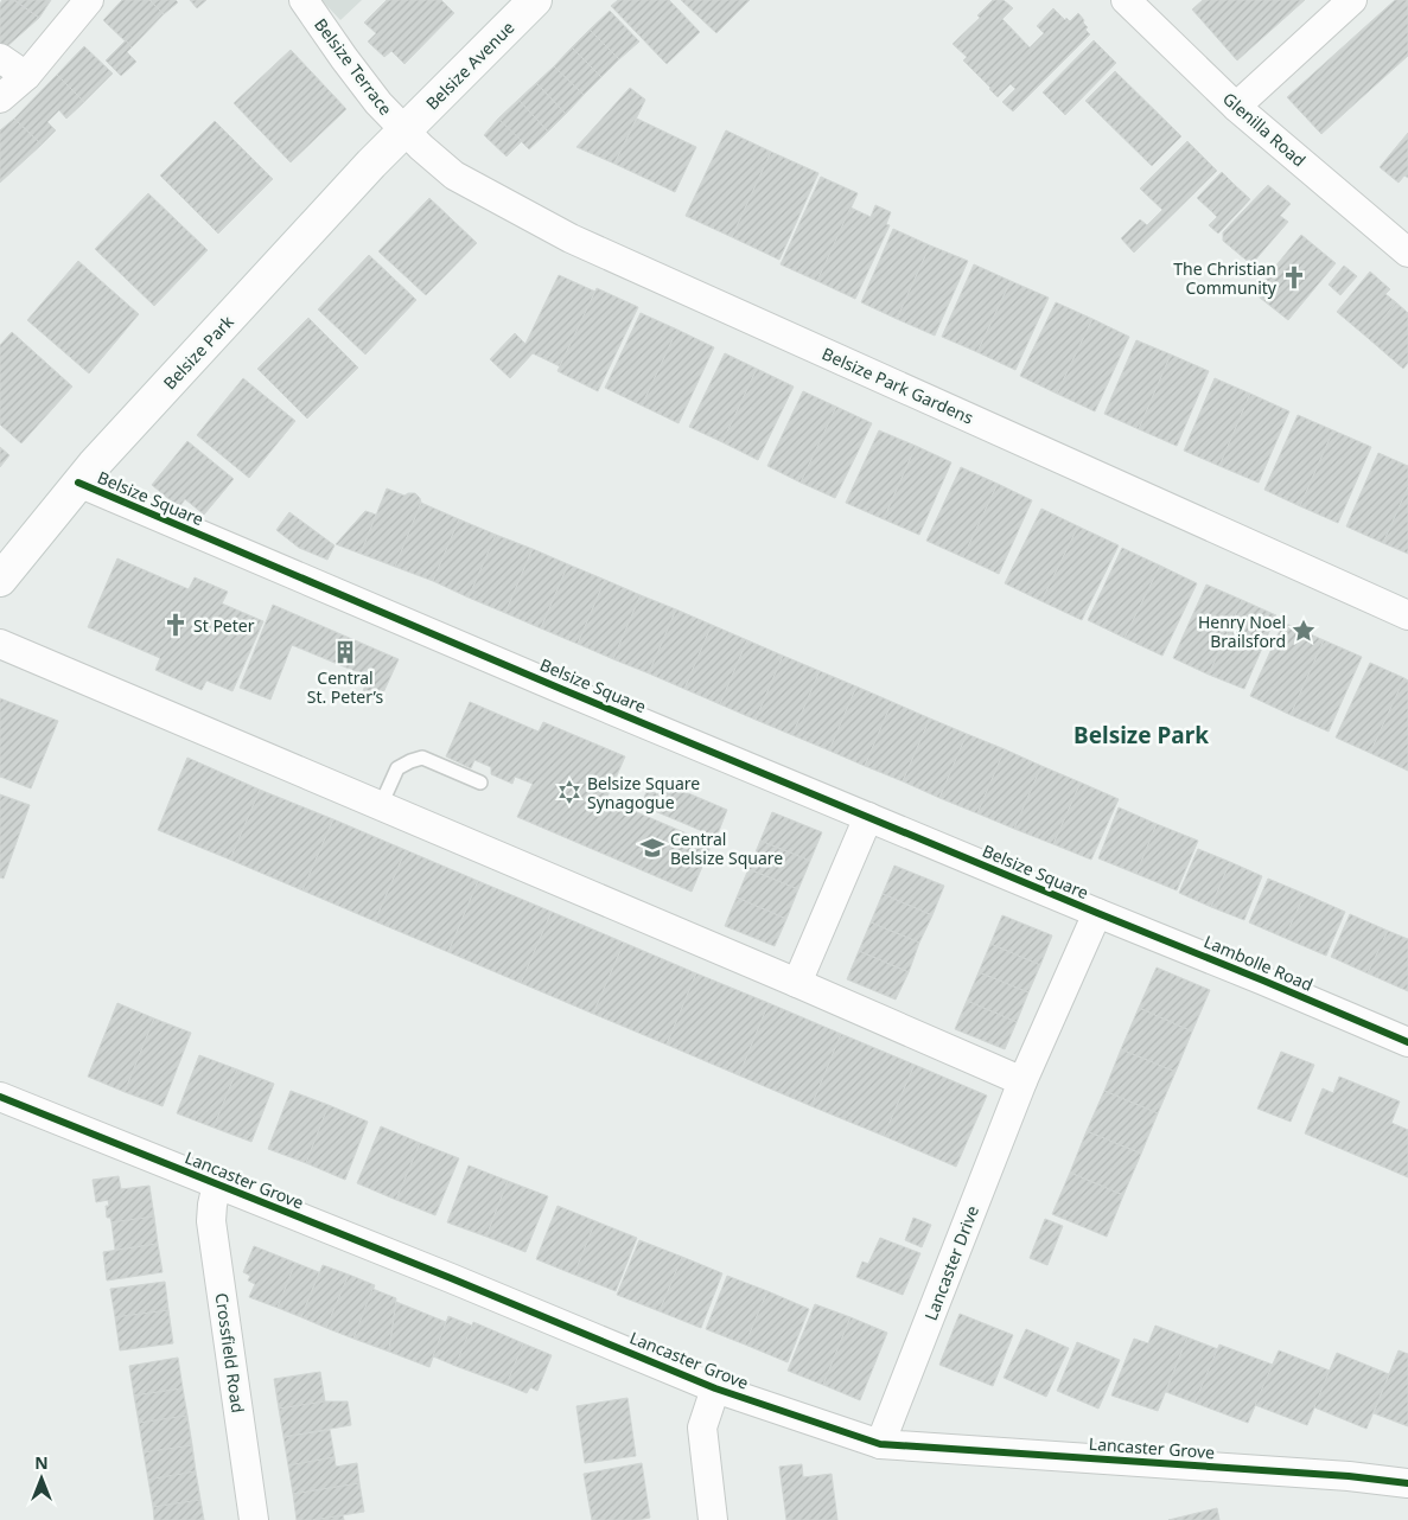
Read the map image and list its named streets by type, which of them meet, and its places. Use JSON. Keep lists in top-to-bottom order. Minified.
{"streets":{"street":["Belsize Avenue","Belsize Terrace","Glenilla Road","Belsize Park","Belsize Park Gardens","Belsize Square","Lambolle Road","Lancaster Grove","Lancaster Drive","Crossfield Road"]},"crossings":[["Belsize Avenue","Belsize Terrace"],["Belsize Avenue","Belsize Park"],["Belsize Avenue","Belsize Park Gardens"],["Belsize Terrace","Belsize Park"],["Belsize Terrace","Belsize Park Gardens"],["Belsize Park","Belsize Park Gardens"],["Belsize Park","Belsize Square"],["Belsize Square","Lambolle Road"],["Belsize Square","Lancaster Drive"],["Lancaster Grove","Lancaster Drive"],["Lancaster Grove","Crossfield Road"]],"districts":["Belsize Park"],"places":{"church":["The Christian Community","St Peter"],"place":["Henry Noel Brailsford"],"building":["Central St. Peter’s"],"synagogue":["Belsize Square Synagogue"],"school or university":["Central Belsize Square"]},"north":"top"}
